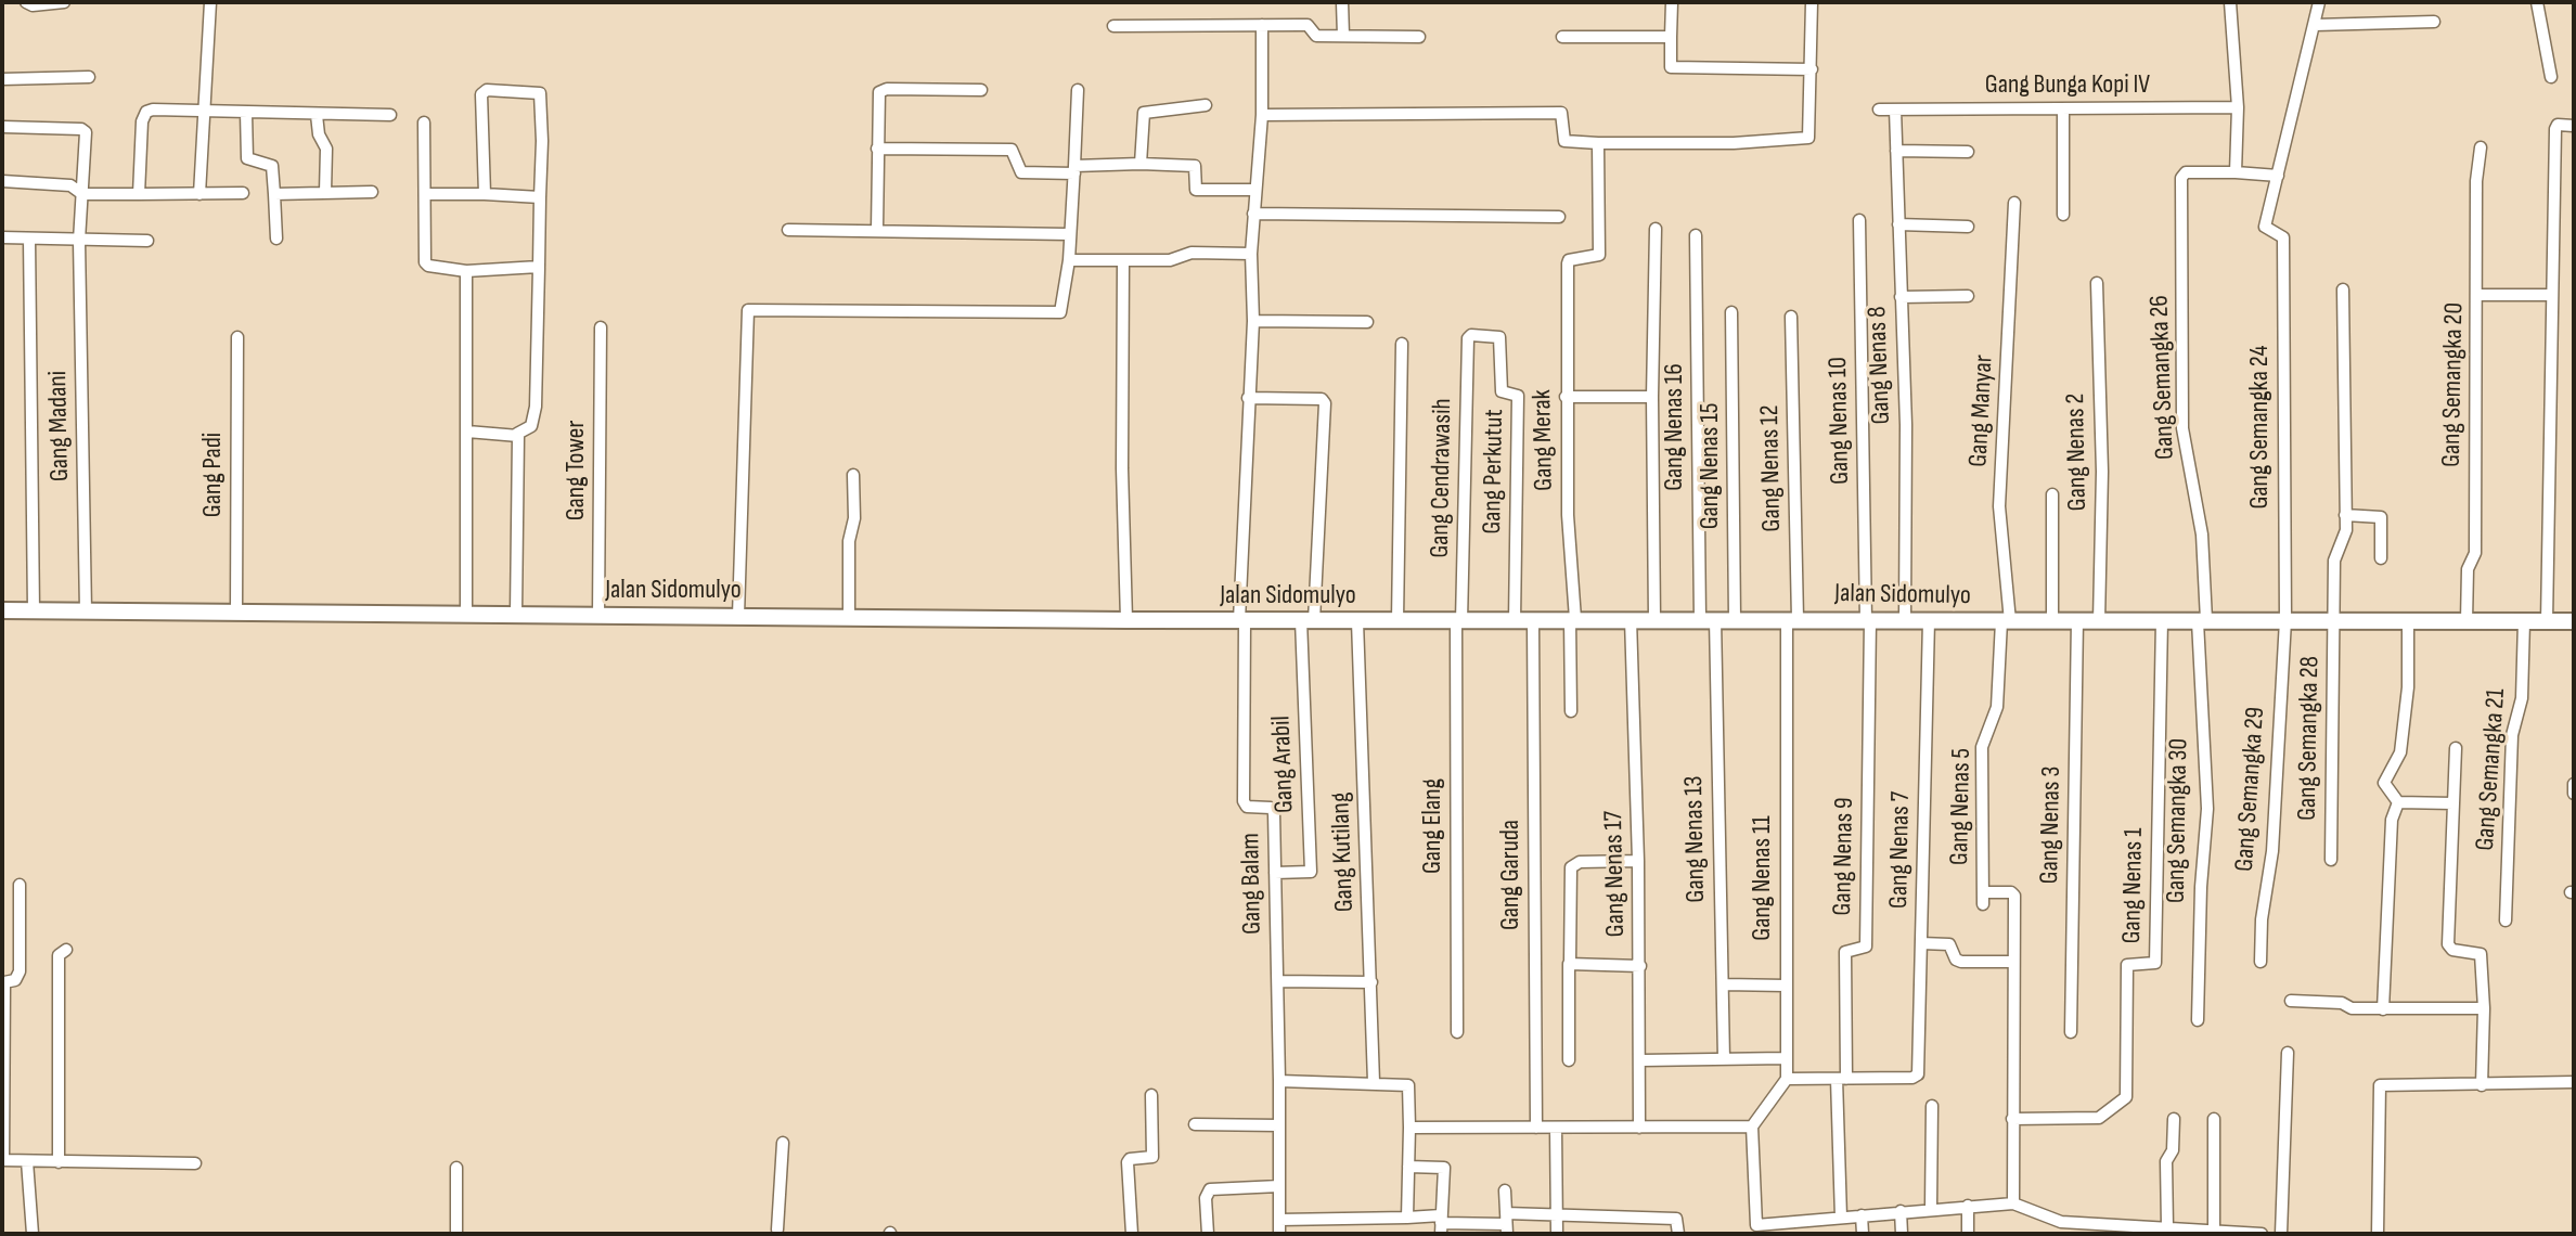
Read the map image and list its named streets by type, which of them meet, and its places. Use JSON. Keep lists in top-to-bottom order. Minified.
{"streets":{"street":["Gang Bunga Kopi IV","Gang Nenas 8","Gang Semangka 26","Gang Semangka 20","Gang Manyar","Gang Nenas 10","Gang Madani","Gang Nenas 16","Gang Semangka 24","Gang Merak","Gang Nenas 2","Gang Nenas 15","Gang Nenas 12","Gang Tower","Gang Perkutut","Gang Padi","Gang Cendrawasih","Jalan Sidomulyo","Gang Semangka 28","Gang Arabil","Gang Semangka 21","Gang Semangka 29","Gang Nenas 5","Gang Semangka 30","Gang Nenas 3","Gang Elang","Gang Nenas 13","Gang Nenas 7","Gang Kutilang","Gang Nenas 9","Gang Nenas 17","Gang Garuda","Gang Nenas 11","Gang Balam","Gang Nenas 1"]},"crossings":[["Gang Bunga Kopi IV","Gang Nenas 8"],["Gang Nenas 8","Jalan Sidomulyo"],["Gang Semangka 26","Jalan Sidomulyo"],["Gang Semangka 26","Gang Semangka 30"],["Gang Semangka 20","Jalan Sidomulyo"],["Gang Manyar","Jalan Sidomulyo"],["Gang Manyar","Gang Nenas 5"],["Gang Nenas 10","Jalan Sidomulyo"],["Gang Nenas 10","Gang Nenas 9"],["Gang Madani","Jalan Sidomulyo"],["Gang Nenas 16","Jalan Sidomulyo"],["Gang Nenas 16","Gang Nenas 13"],["Gang Semangka 24","Jalan Sidomulyo"],["Gang Semangka 24","Gang Semangka 29"],["Gang Merak","Jalan Sidomulyo"],["Gang Nenas 2","Jalan Sidomulyo"],["Gang Nenas 15","Jalan Sidomulyo"],["Gang Nenas 12","Jalan Sidomulyo"],["Gang Nenas 12","Gang Nenas 11"],["Gang Tower","Jalan Sidomulyo"],["Gang Perkutut","Gang Cendrawasih"],["Gang Perkutut","Jalan Sidomulyo"],["Gang Padi","Jalan Sidomulyo"],["Gang Cendrawasih","Jalan Sidomulyo"],["Gang Cendrawasih","Gang Elang"],["Jalan Sidomulyo","Gang Semangka 28"],["Jalan Sidomulyo","Gang Arabil"],["Jalan Sidomulyo","Gang Semangka 21"],["Jalan Sidomulyo","Gang Semangka 29"],["Jalan Sidomulyo","Gang Nenas 5"],["Jalan Sidomulyo","Gang Semangka 30"],["Jalan Sidomulyo","Gang Nenas 3"],["Jalan Sidomulyo","Gang Elang"],["Jalan Sidomulyo","Gang Nenas 13"],["Jalan Sidomulyo","Gang Nenas 7"],["Jalan Sidomulyo","Gang Kutilang"],["Jalan Sidomulyo","Gang Nenas 9"],["Jalan Sidomulyo","Gang Nenas 17"],["Jalan Sidomulyo","Gang Garuda"],["Jalan Sidomulyo","Gang Nenas 11"],["Jalan Sidomulyo","Gang Balam"],["Jalan Sidomulyo","Gang Nenas 1"],["Gang Arabil","Gang Balam"],["Gang Nenas 7","Gang Nenas 9"]]}
